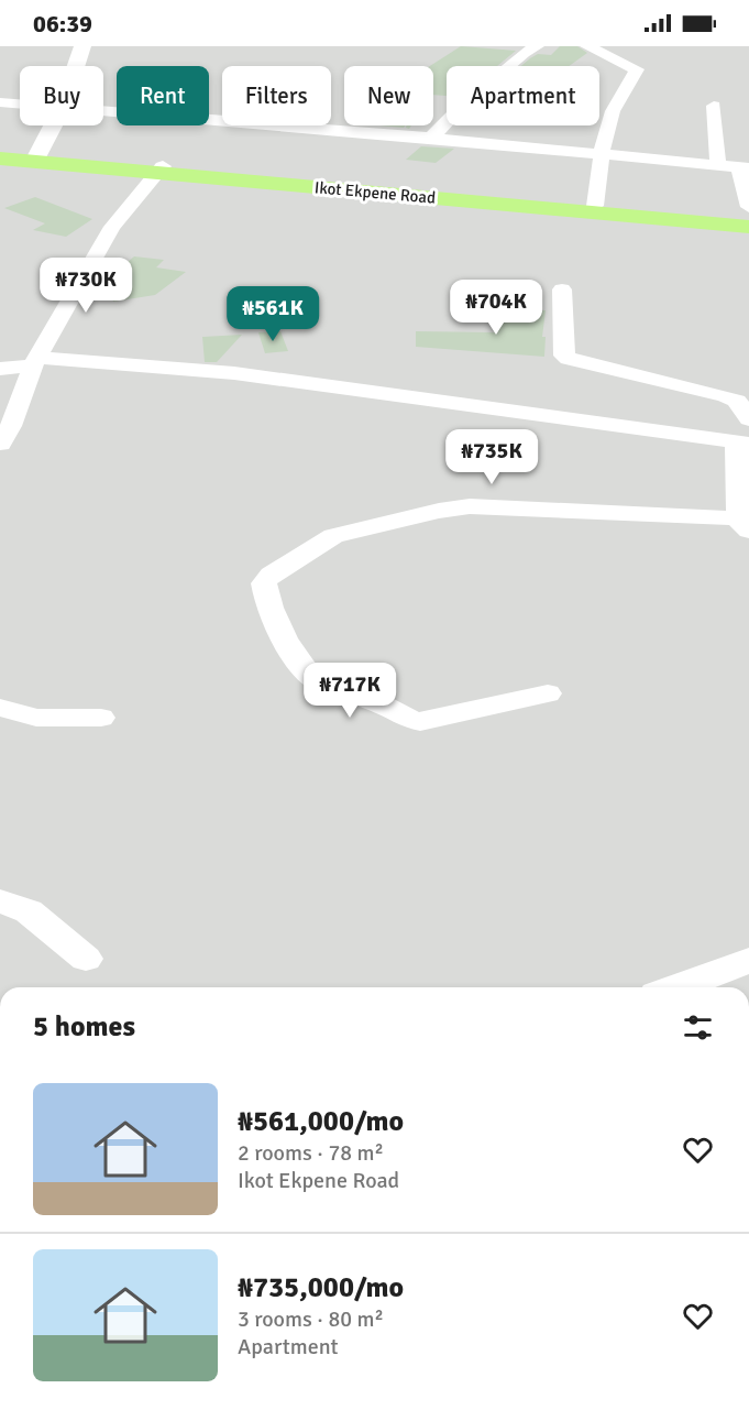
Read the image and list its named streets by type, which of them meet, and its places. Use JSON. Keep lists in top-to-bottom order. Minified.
{"streets":{"highway":["Ikot Ekpene Road"]},"page":{"status":"06:39","chip":["Buy","Rent","Filters","New","Apartment"],"price":["₦730K","₦704K","₦561K","₦735K","₦717K"],"heading":"5 homes","list":[{"name":"₦561,000/mo","note":"2 rooms · 78 m² · Ikot Ekpene Road"},{"name":"₦735,000/mo","note":"3 rooms · 80 m² · Apartment"}]}}
